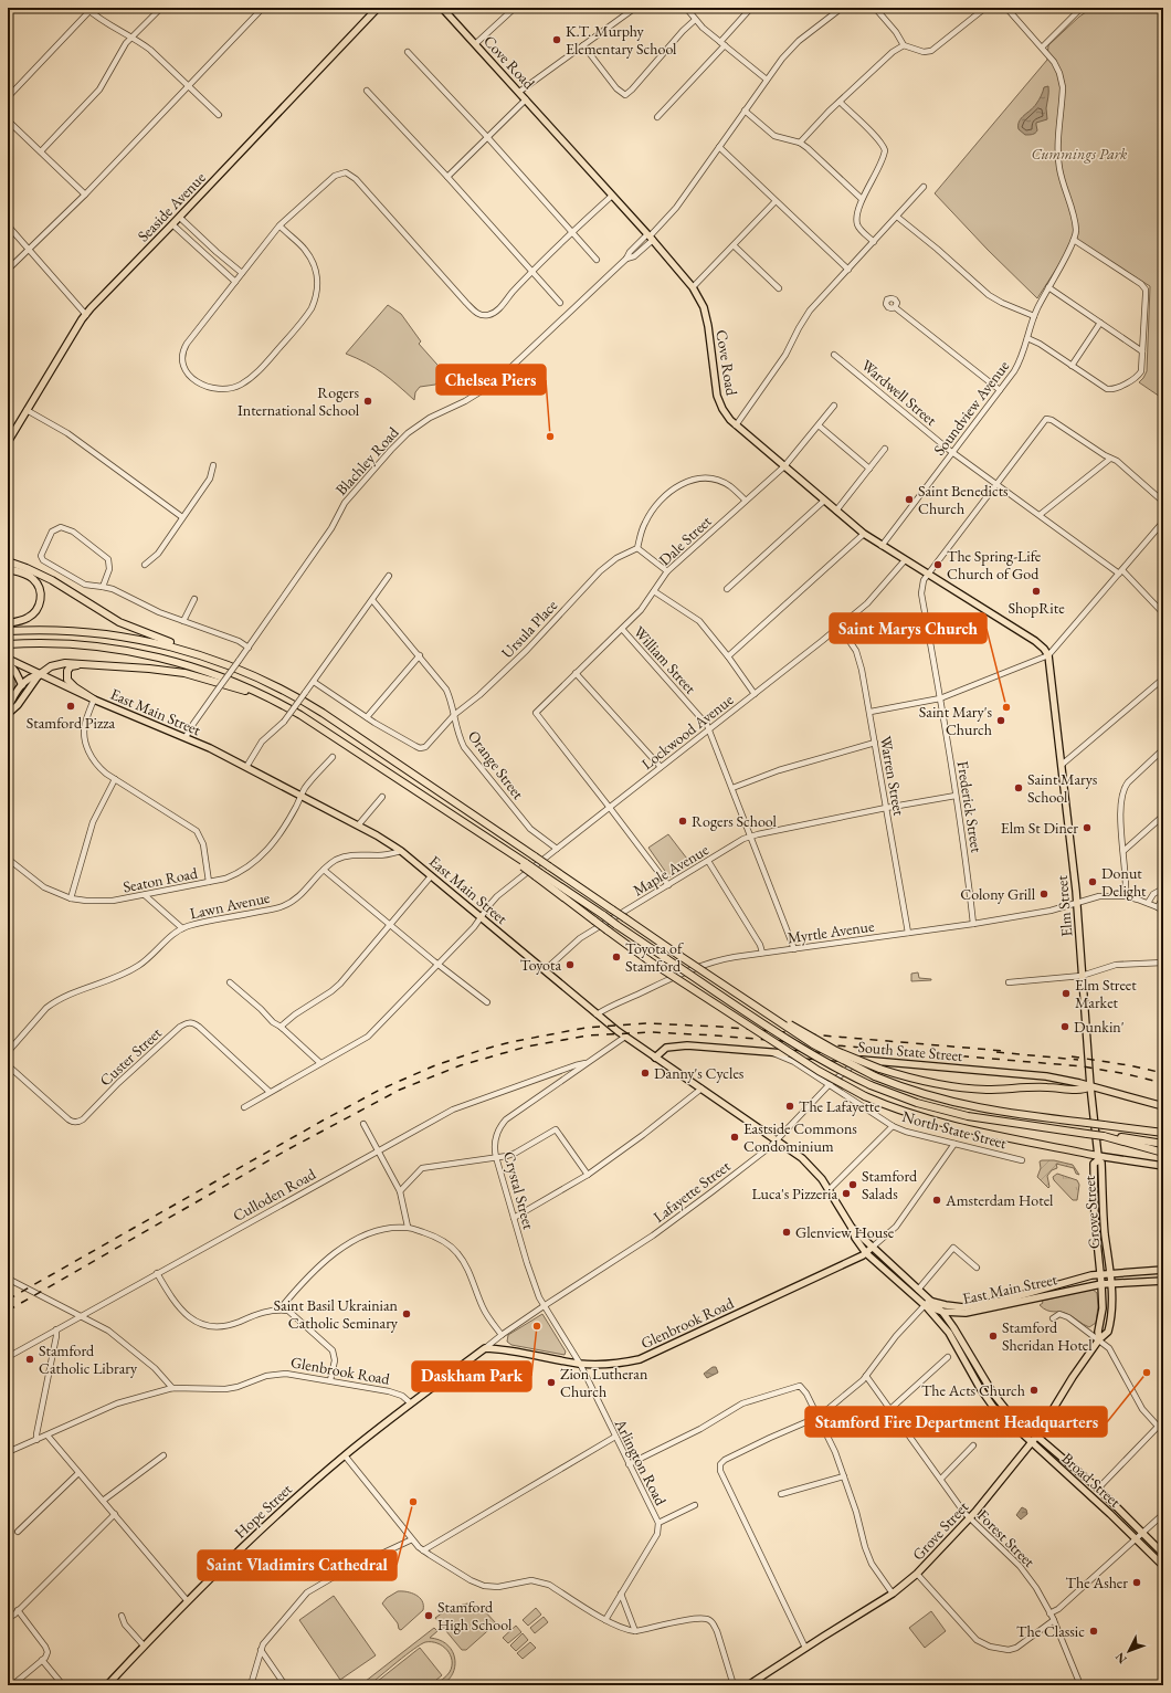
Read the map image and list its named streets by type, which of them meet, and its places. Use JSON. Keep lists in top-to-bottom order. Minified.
{"streets":{"main road":["Cove Road","Seaside Avenue","East Main Street","Elm Street","South State Street","Grove Street","Glenbrook Road","Broad Street","Hope Street"],"street":["Wardwell Street","Soundview Avenue","Blachley Road","Dale Street","Ursula Place","William Street","Lockwood Avenue","Orange Street","Warren Street","Frederick Street","Maple Avenue","Seaton Road","Lawn Avenue","Myrtle Avenue","Custer Street","North State Street","Crystal Street","Lafayette Street","Culloden Road","Arlington Road","Forest Street"]},"crossings":[["Cove Road","Soundview Avenue"],["Cove Road","Blachley Road"],["Cove Road","Dale Street"],["Cove Road","Lockwood Avenue"],["Cove Road","Frederick Street"],["Cove Road","Elm Street"],["Wardwell Street","Soundview Avenue"],["Wardwell Street","Frederick Street"],["Blachley Road","East Main Street"],["Dale Street","William Street"],["Dale Street","Lockwood Avenue"],["Ursula Place","Orange Street"],["William Street","Lockwood Avenue"],["William Street","Maple Avenue"],["William Street","Myrtle Avenue"],["East Main Street","Lockwood Avenue"],["East Main Street","Maple Avenue"],["East Main Street","Seaton Road"],["East Main Street","Lawn Avenue"],["East Main Street","Myrtle Avenue"],["East Main Street","South State Street"],["East Main Street","Crystal Street"],["East Main Street","Lafayette Street"],["East Main Street","Grove Street"],["East Main Street","Glenbrook Road"],["East Main Street","Broad Street"],["Lockwood Avenue","Orange Street"],["Lockwood Avenue","Warren Street"],["Lockwood Avenue","Custer Street"],["Warren Street","Maple Avenue"],["Warren Street","Myrtle Avenue"],["Frederick Street","Maple Avenue"],["Frederick Street","Myrtle Avenue"],["Elm Street","Myrtle Avenue"],["Elm Street","South State Street"],["Elm Street","Grove Street"],["South State Street","North State Street"],["South State Street","Lafayette Street"],["North State Street","Lafayette Street"],["Crystal Street","Lafayette Street"],["Crystal Street","Culloden Road"],["Crystal Street","Glenbrook Road"],["Crystal Street","Arlington Road"],["Lafayette Street","Glenbrook Road"],["Grove Street","Broad Street"],["Grove Street","Forest Street"],["Glenbrook Road","Arlington Road"],["Glenbrook Road","Hope Street"]],"parks":["Cummings Park"],"places":["K.T. Murphy Elementary School","Rogers International School","Chelsea Piers","Saint Benedicts Church","The Spring-Life Church of God","ShopRite","Stamford Pizza","Saint Marys Church","Saint Mary's Church","Saint Marys School","Rogers School","Elm St Diner","Donut Delight","Colony Grill","Toyota of Stamford","Toyota","Elm Street Market","Dunkin'","Danny's Cycles","The Lafayette","Eastside Commons Condominium","Stamford Salads","Luca's Pizzeria","Amsterdam Hotel","Glenview House","Saint Basil Ukrainian Catholic Seminary","Daskham Park","Stamford Sheridan Hotel","Stamford Catholic Library","Stamford Fire Department Headquarters","Zion Lutheran Church","The Acts Church","Saint Vladimirs Cathedral","The Asher","Stamford High School","The Classic"],"north":"bottom left"}
